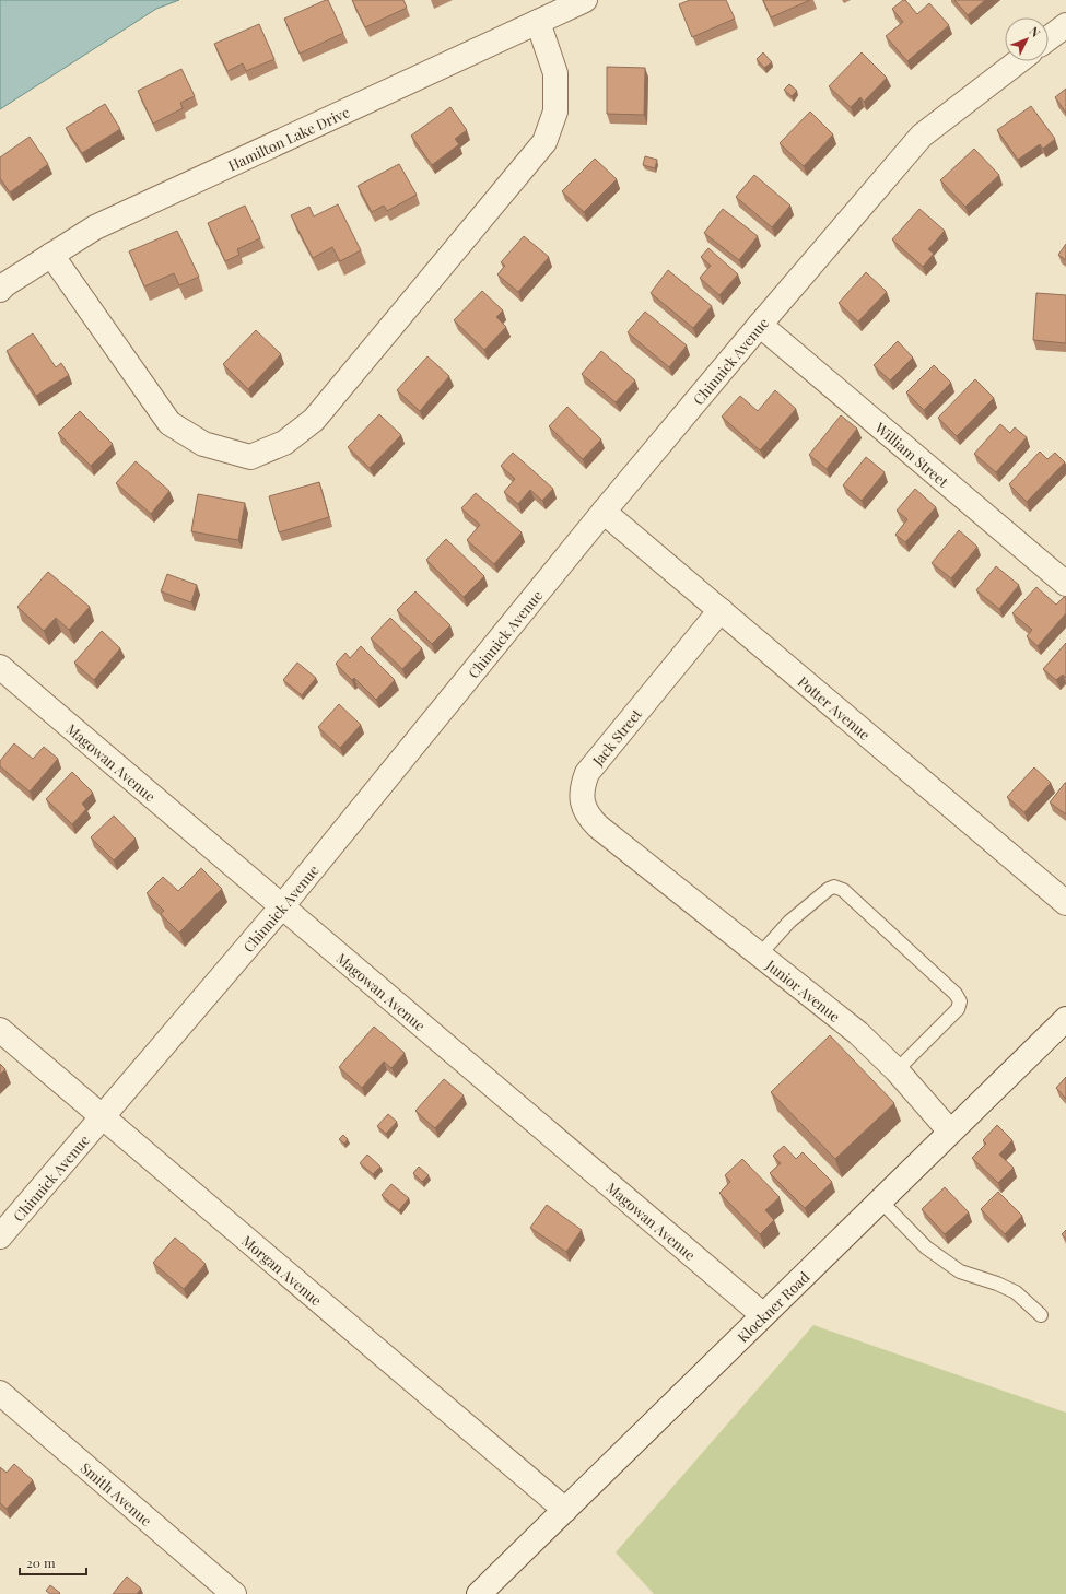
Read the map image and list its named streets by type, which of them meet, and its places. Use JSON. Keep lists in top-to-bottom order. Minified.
{"streets":{"street":["Hamilton Lake Drive","Chinnick Avenue","William Street","Potter Avenue","Jack Street","Magowan Avenue","Junior Avenue","Morgan Avenue","Klockner Road","Smith Avenue"]},"crossings":[["Chinnick Avenue","William Street"],["Chinnick Avenue","Potter Avenue"],["Chinnick Avenue","Magowan Avenue"],["Chinnick Avenue","Morgan Avenue"],["Potter Avenue","Jack Street"],["Jack Street","Junior Avenue"],["Magowan Avenue","Klockner Road"],["Junior Avenue","Klockner Road"],["Morgan Avenue","Klockner Road"]],"scale_bar":"20 m","north":"top right"}
